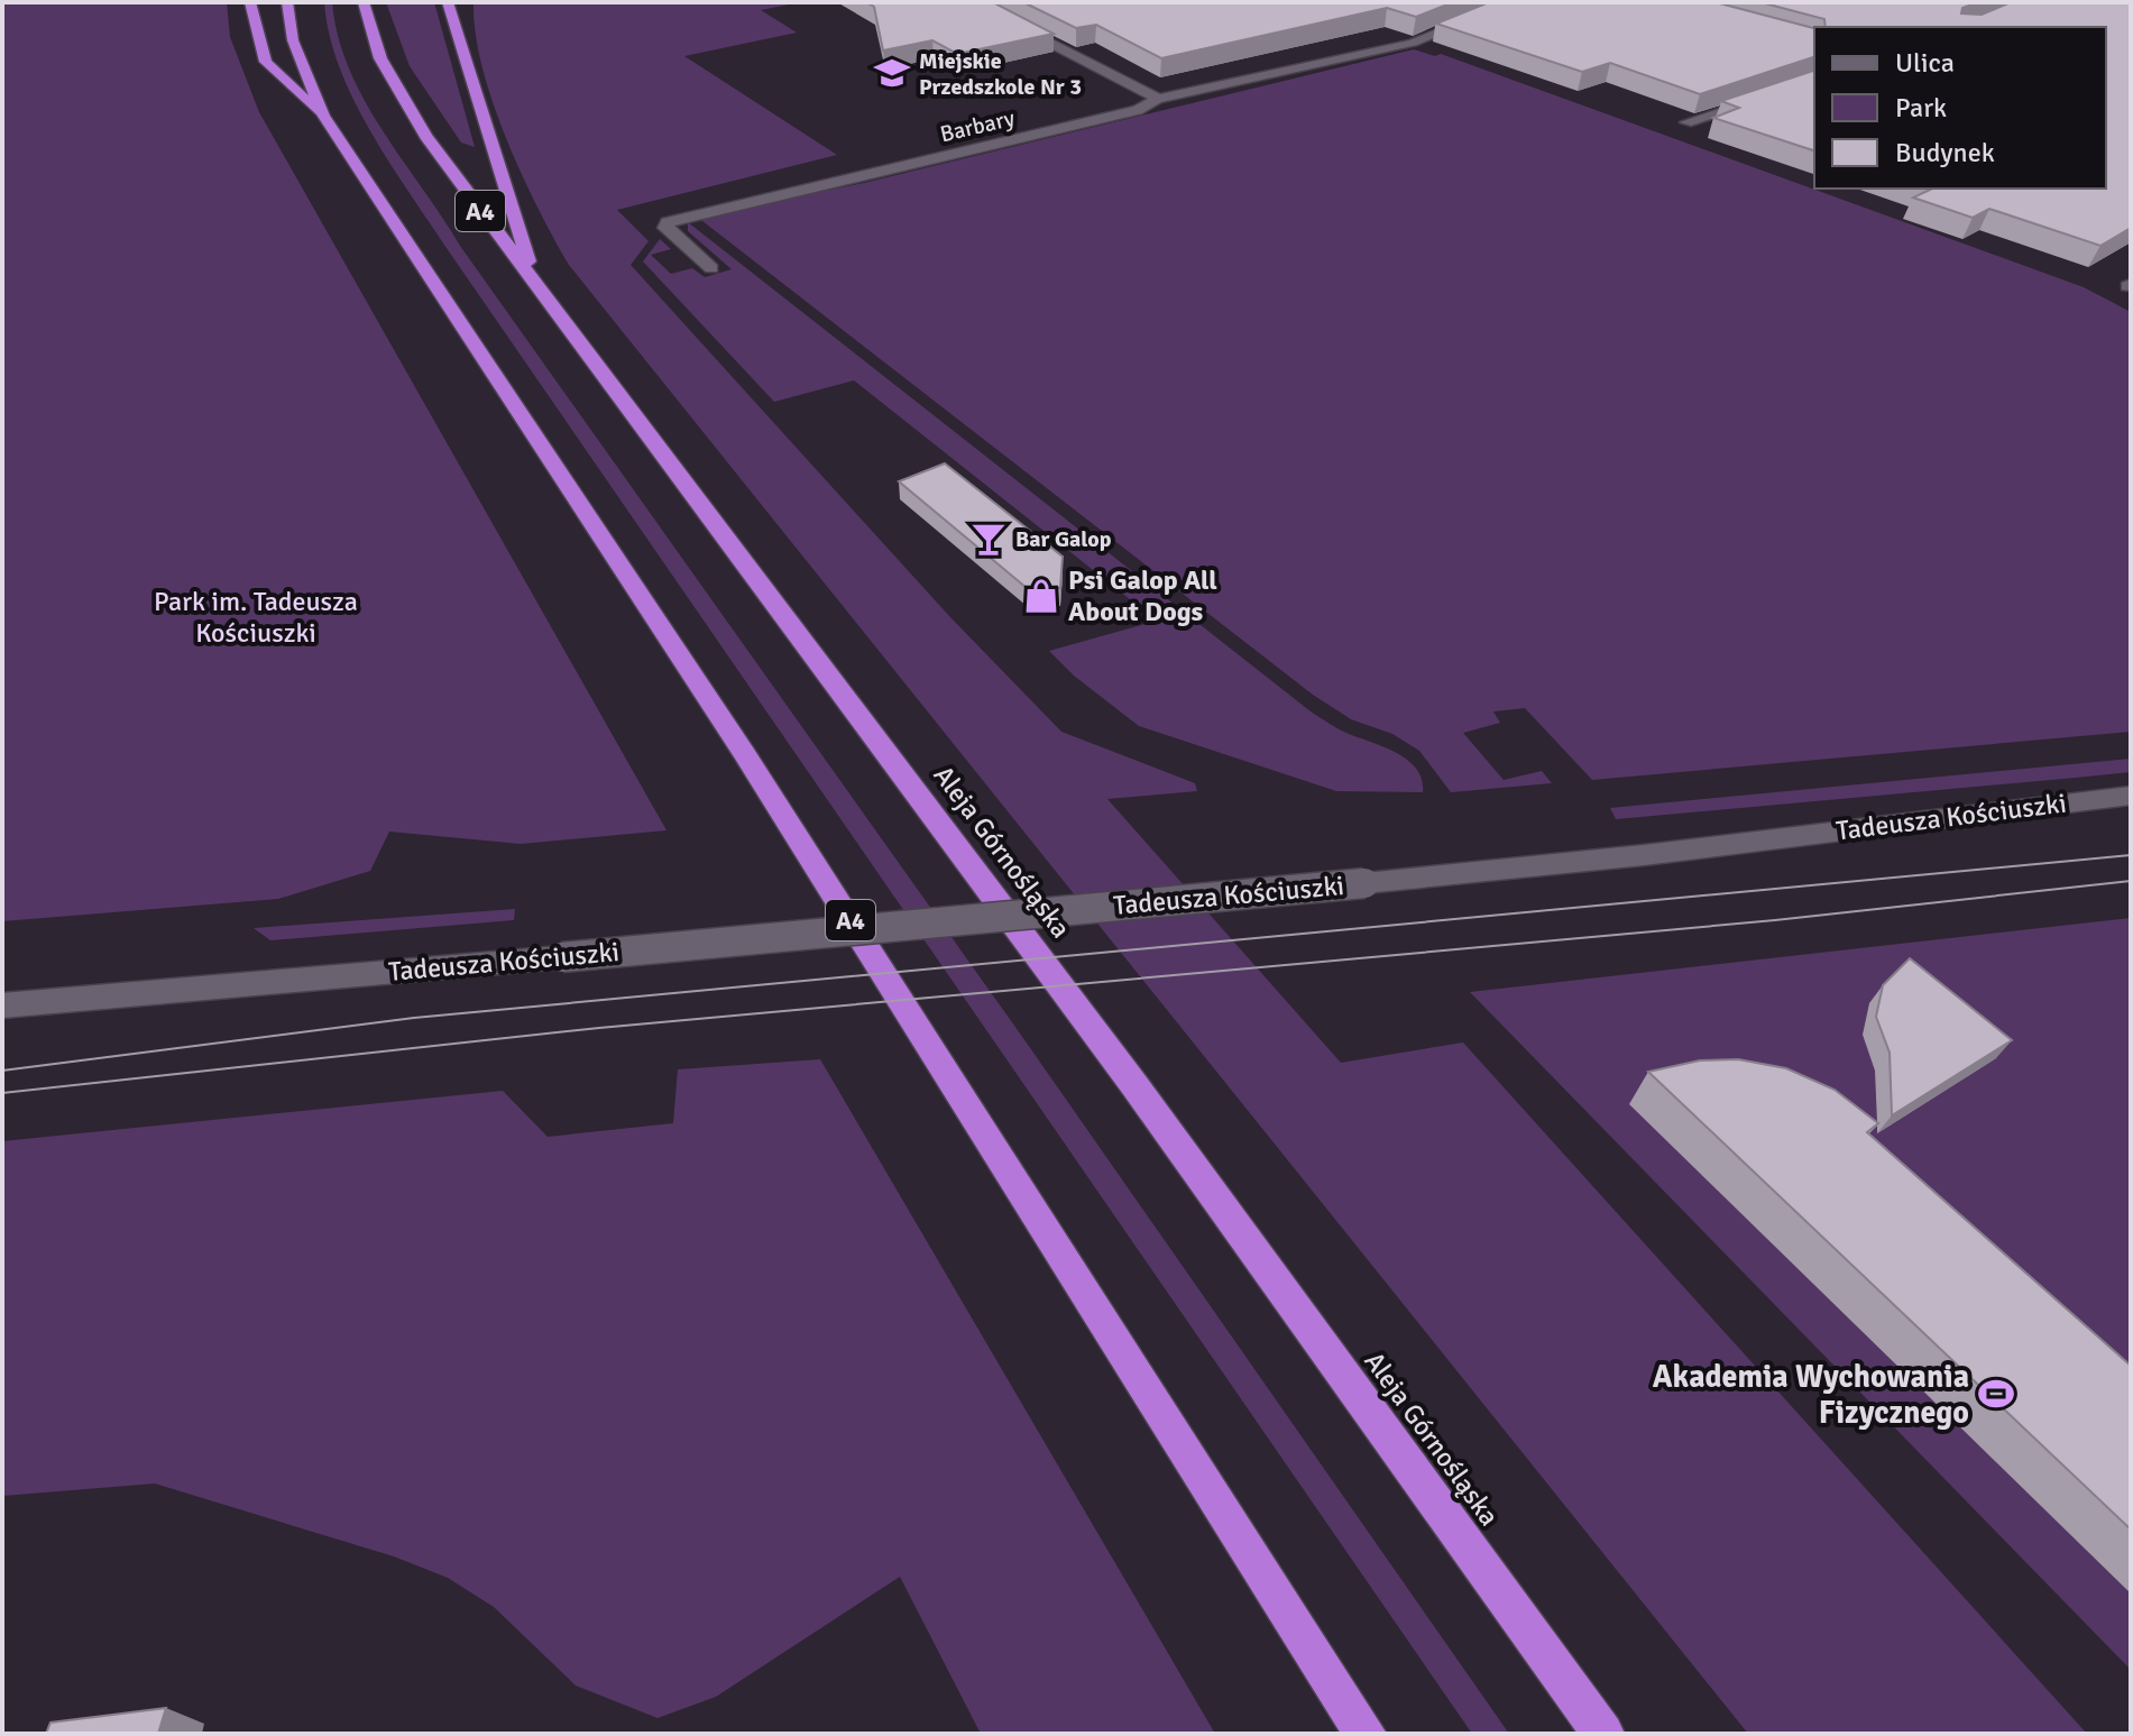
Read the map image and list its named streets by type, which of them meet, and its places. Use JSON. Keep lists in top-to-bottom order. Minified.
{"streets":{"highway":["A4","Aleja Górnośląska"],"street":["Barbary","Tadeusza Kościuszki"]},"parks":["Park im. Tadeusza Kościuszki"],"places":{"school or university":["Miejskie Przedszkole Nr 3"],"bar":["Bar Galop"],"shop":["Psi Galop All About Dogs"],"sports":["Akademia Wychowania Fizycznego"]},"legend":["Ulica","Park","Budynek"]}
